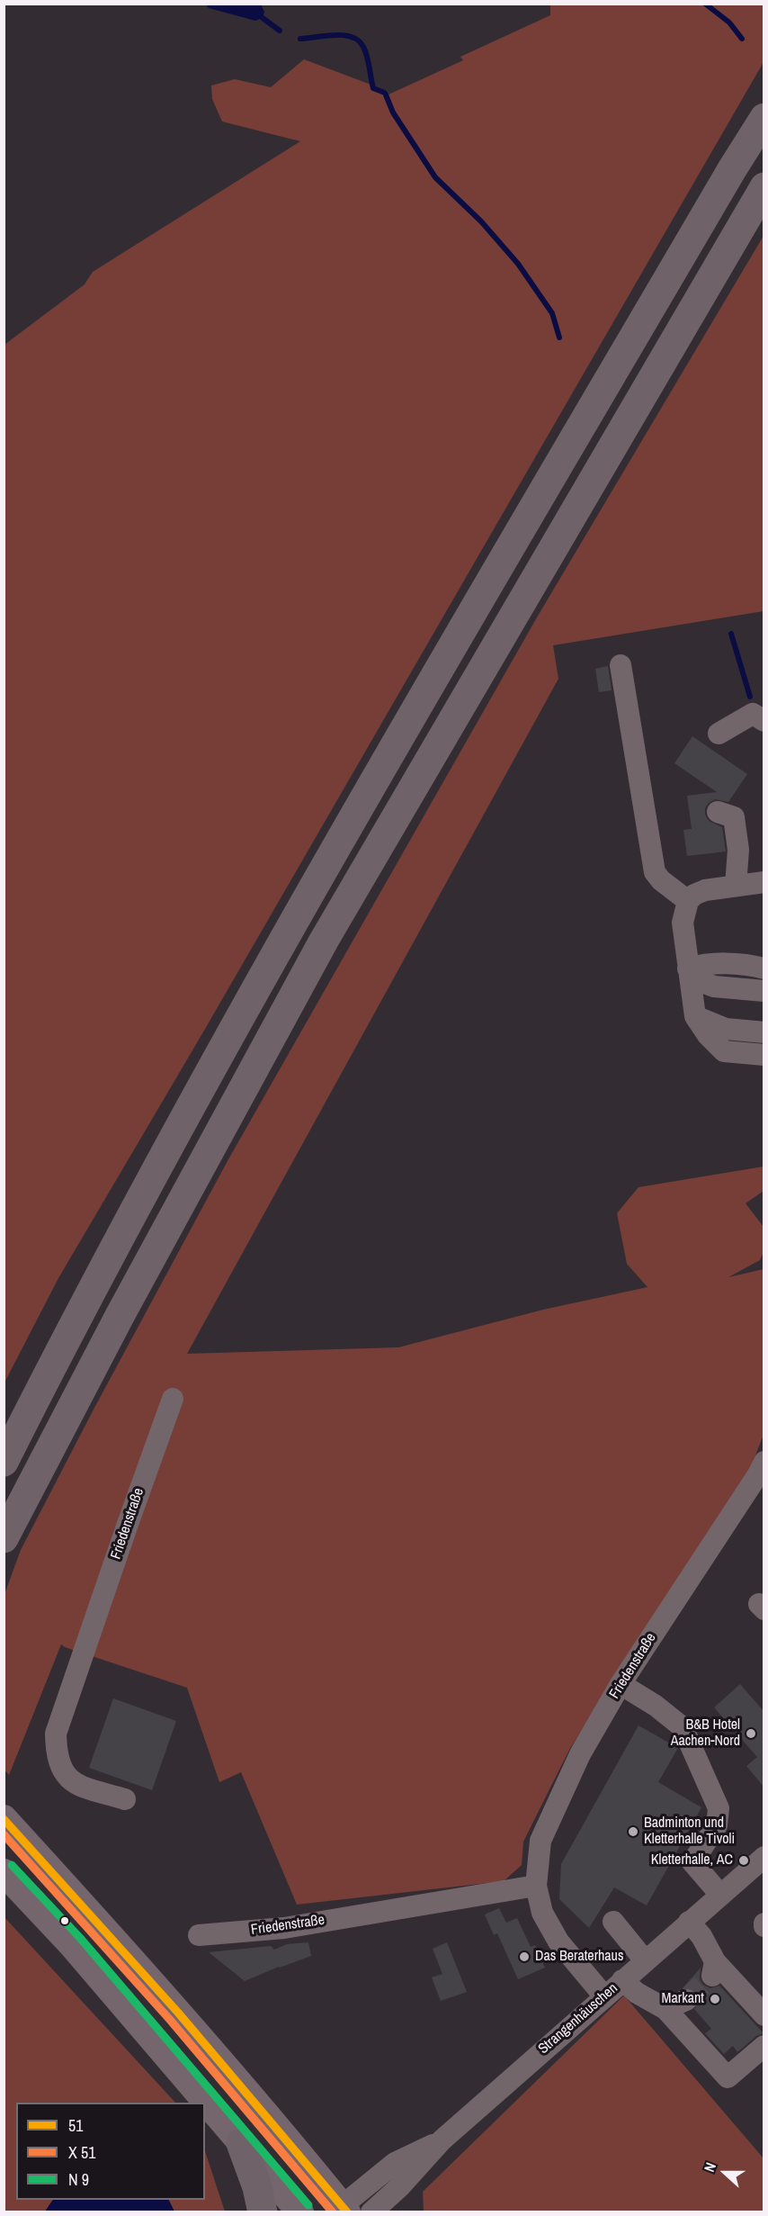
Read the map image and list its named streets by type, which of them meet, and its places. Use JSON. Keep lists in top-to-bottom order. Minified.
{"streets":{"street":["Friedenstraße","Strangenhäuschen"]},"crossings":[["Friedenstraße","Strangenhäuschen"]],"places":["B&B Hotel Aachen-Nord","Badminton und Kletterhalle Tivoli","Kletterhalle, AC","Das Beraterhaus","Markant"],"lines":["transit line 51"],"legend":["51","X 51","N 9"],"north":"left"}
